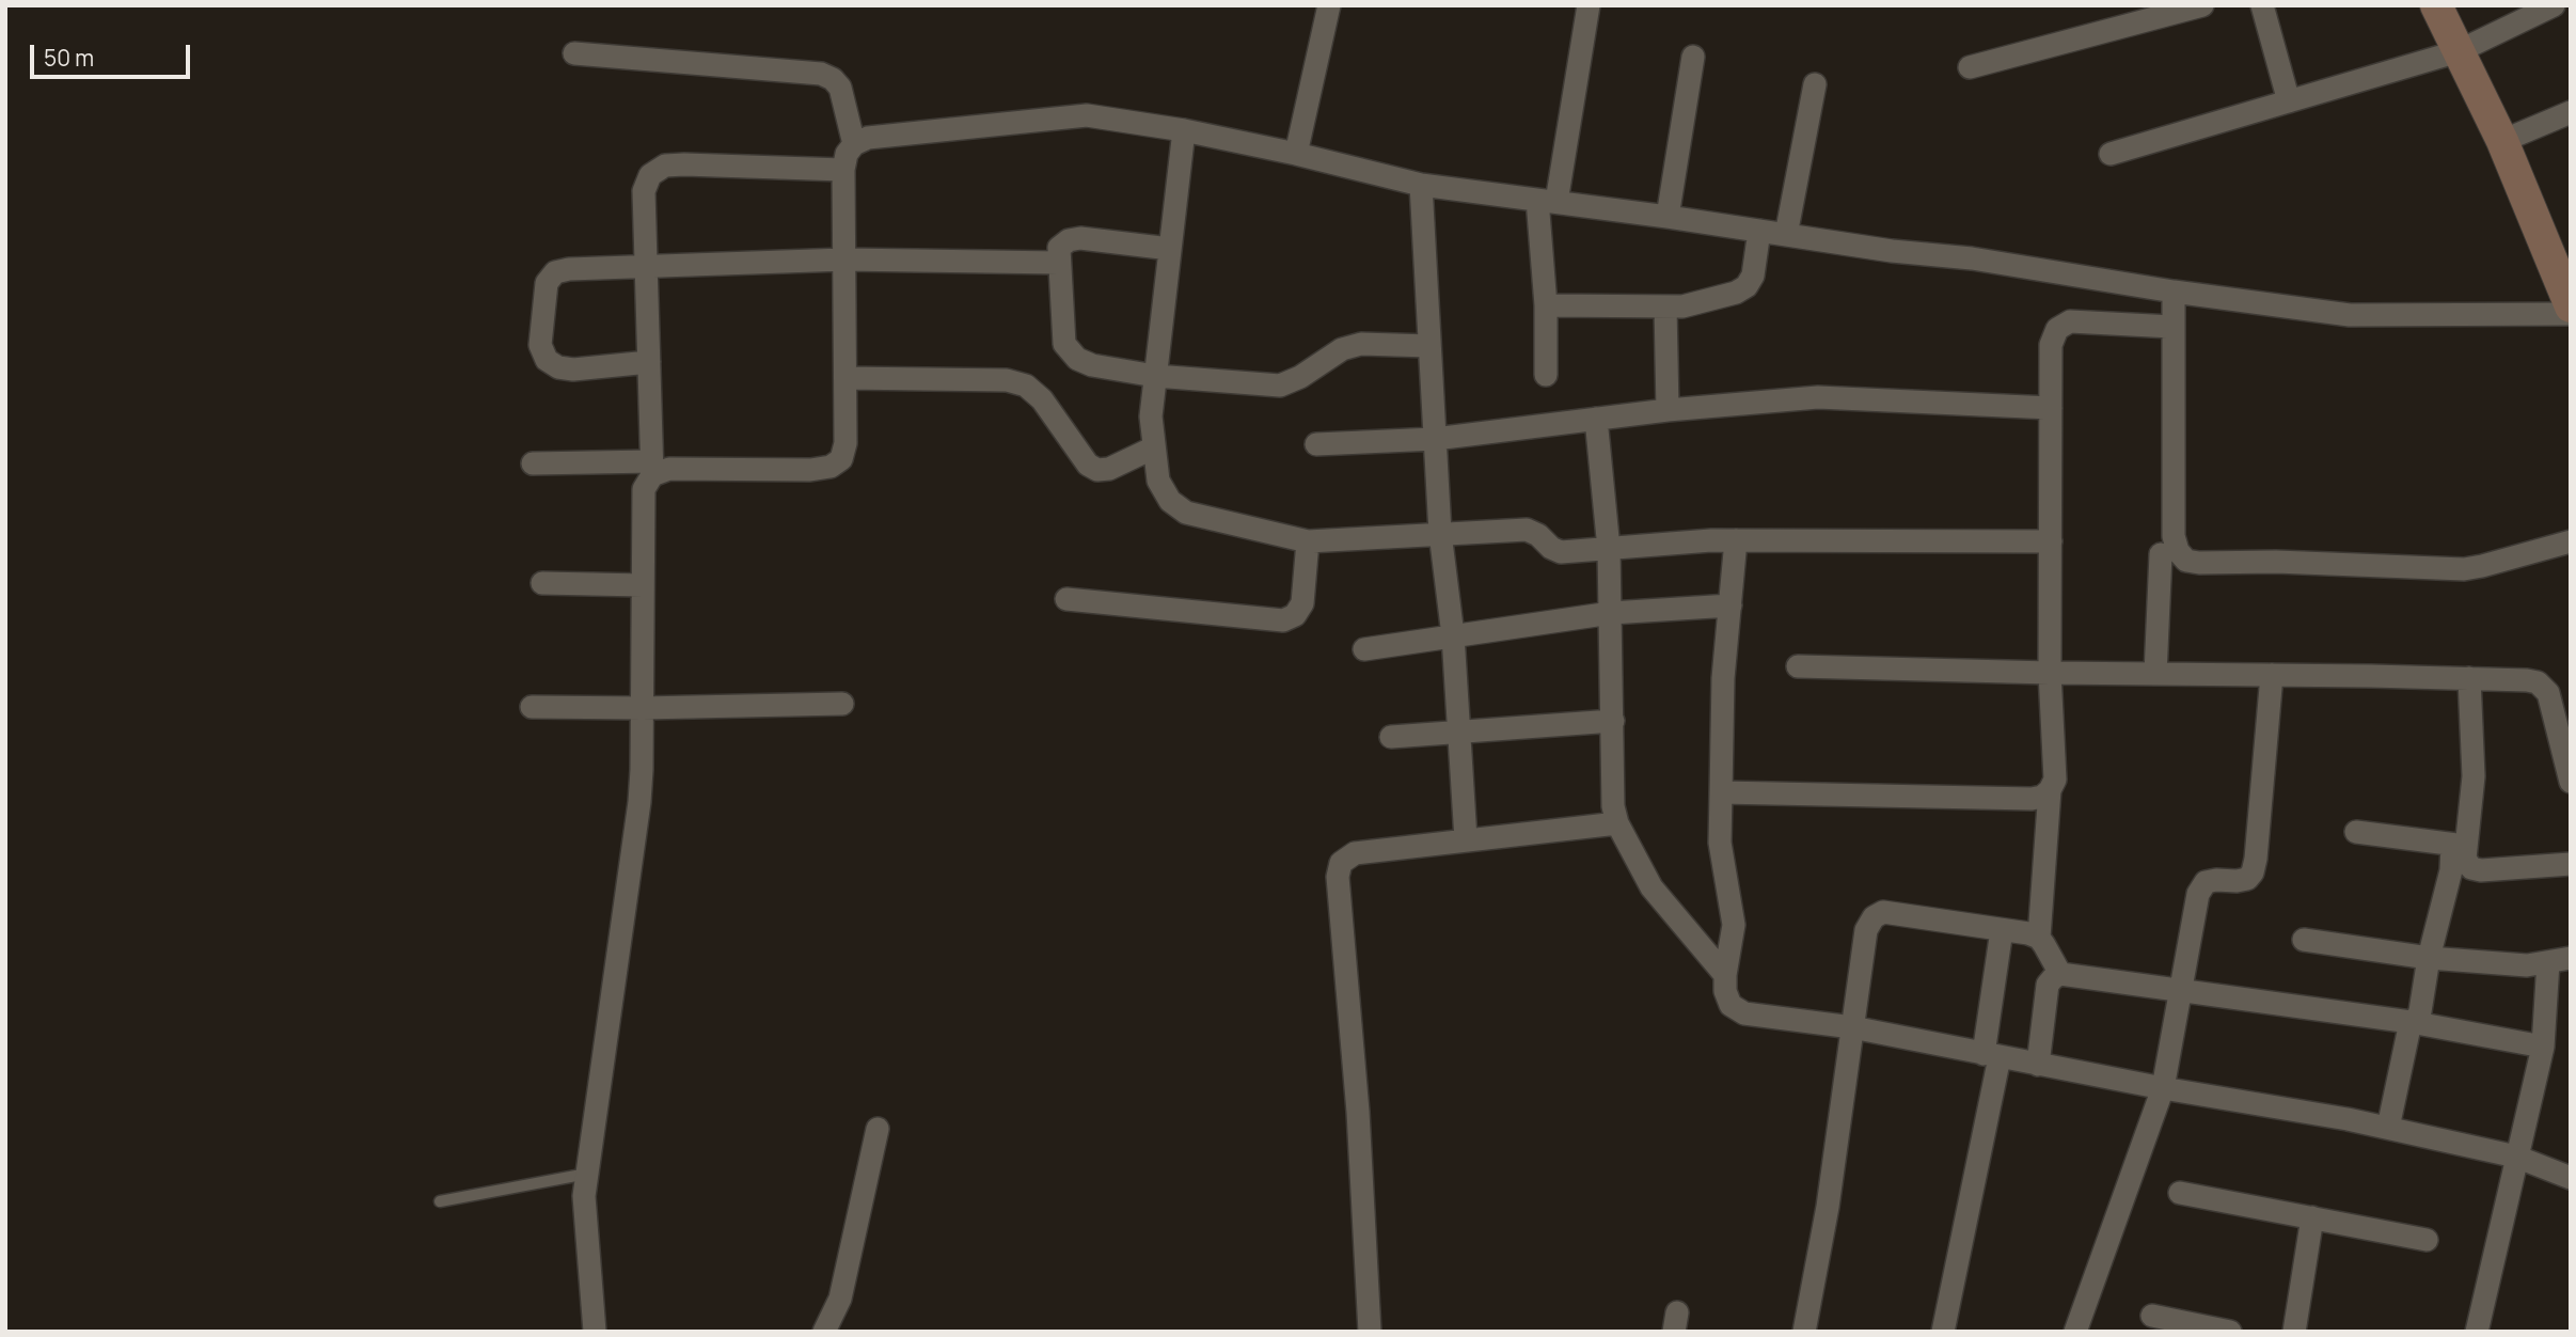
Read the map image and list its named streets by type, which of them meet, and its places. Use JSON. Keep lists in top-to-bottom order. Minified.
{"scale_bar":"50 m"}
